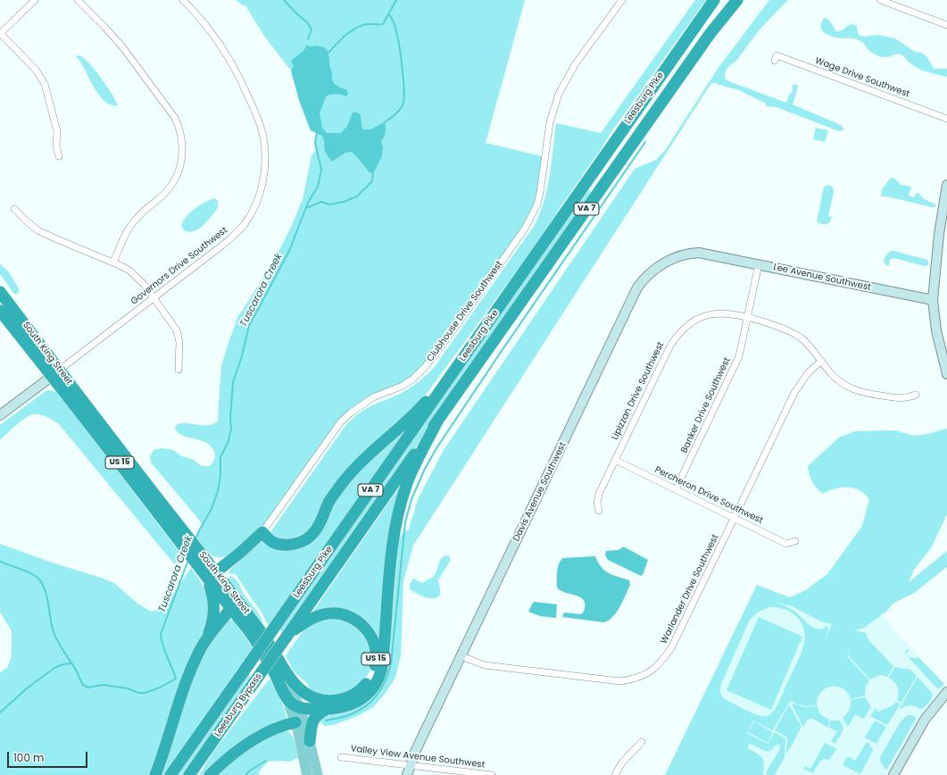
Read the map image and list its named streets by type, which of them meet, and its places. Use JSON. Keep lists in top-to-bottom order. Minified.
{"streets":{"highway":["Leesburg Pike","VA 7","Clubhouse Drive Southwest","South King Street","US 15","Leesburg Bypass"],"street":["Wage Drive Southwest","Governors Drive Southwest","Lee Avenue Southwest","Lipizzan Drive Southwest","Banker Drive Southwest","Davis Avenue Southwest","Percheron Drive Southwest","Warlander Drive Southwest","Valley View Avenue Southwest"]},"crossings":[["Leesburg Pike","US 15"],["Leesburg Pike","Leesburg Bypass"],["Governors Drive Southwest","South King Street"],["Lee Avenue Southwest","Banker Drive Southwest"],["Lee Avenue Southwest","Davis Avenue Southwest"],["Clubhouse Drive Southwest","South King Street"],["South King Street","US 15"],["Lipizzan Drive Southwest","Banker Drive Southwest"],["Lipizzan Drive Southwest","Percheron Drive Southwest"],["Lipizzan Drive Southwest","Warlander Drive Southwest"],["Banker Drive Southwest","Percheron Drive Southwest"],["US 15","Leesburg Bypass"],["Davis Avenue Southwest","Warlander Drive Southwest"],["Davis Avenue Southwest","Valley View Avenue Southwest"],["Percheron Drive Southwest","Warlander Drive Southwest"]],"water":["Tuscarora Creek"],"scale_bar":"100 m"}
